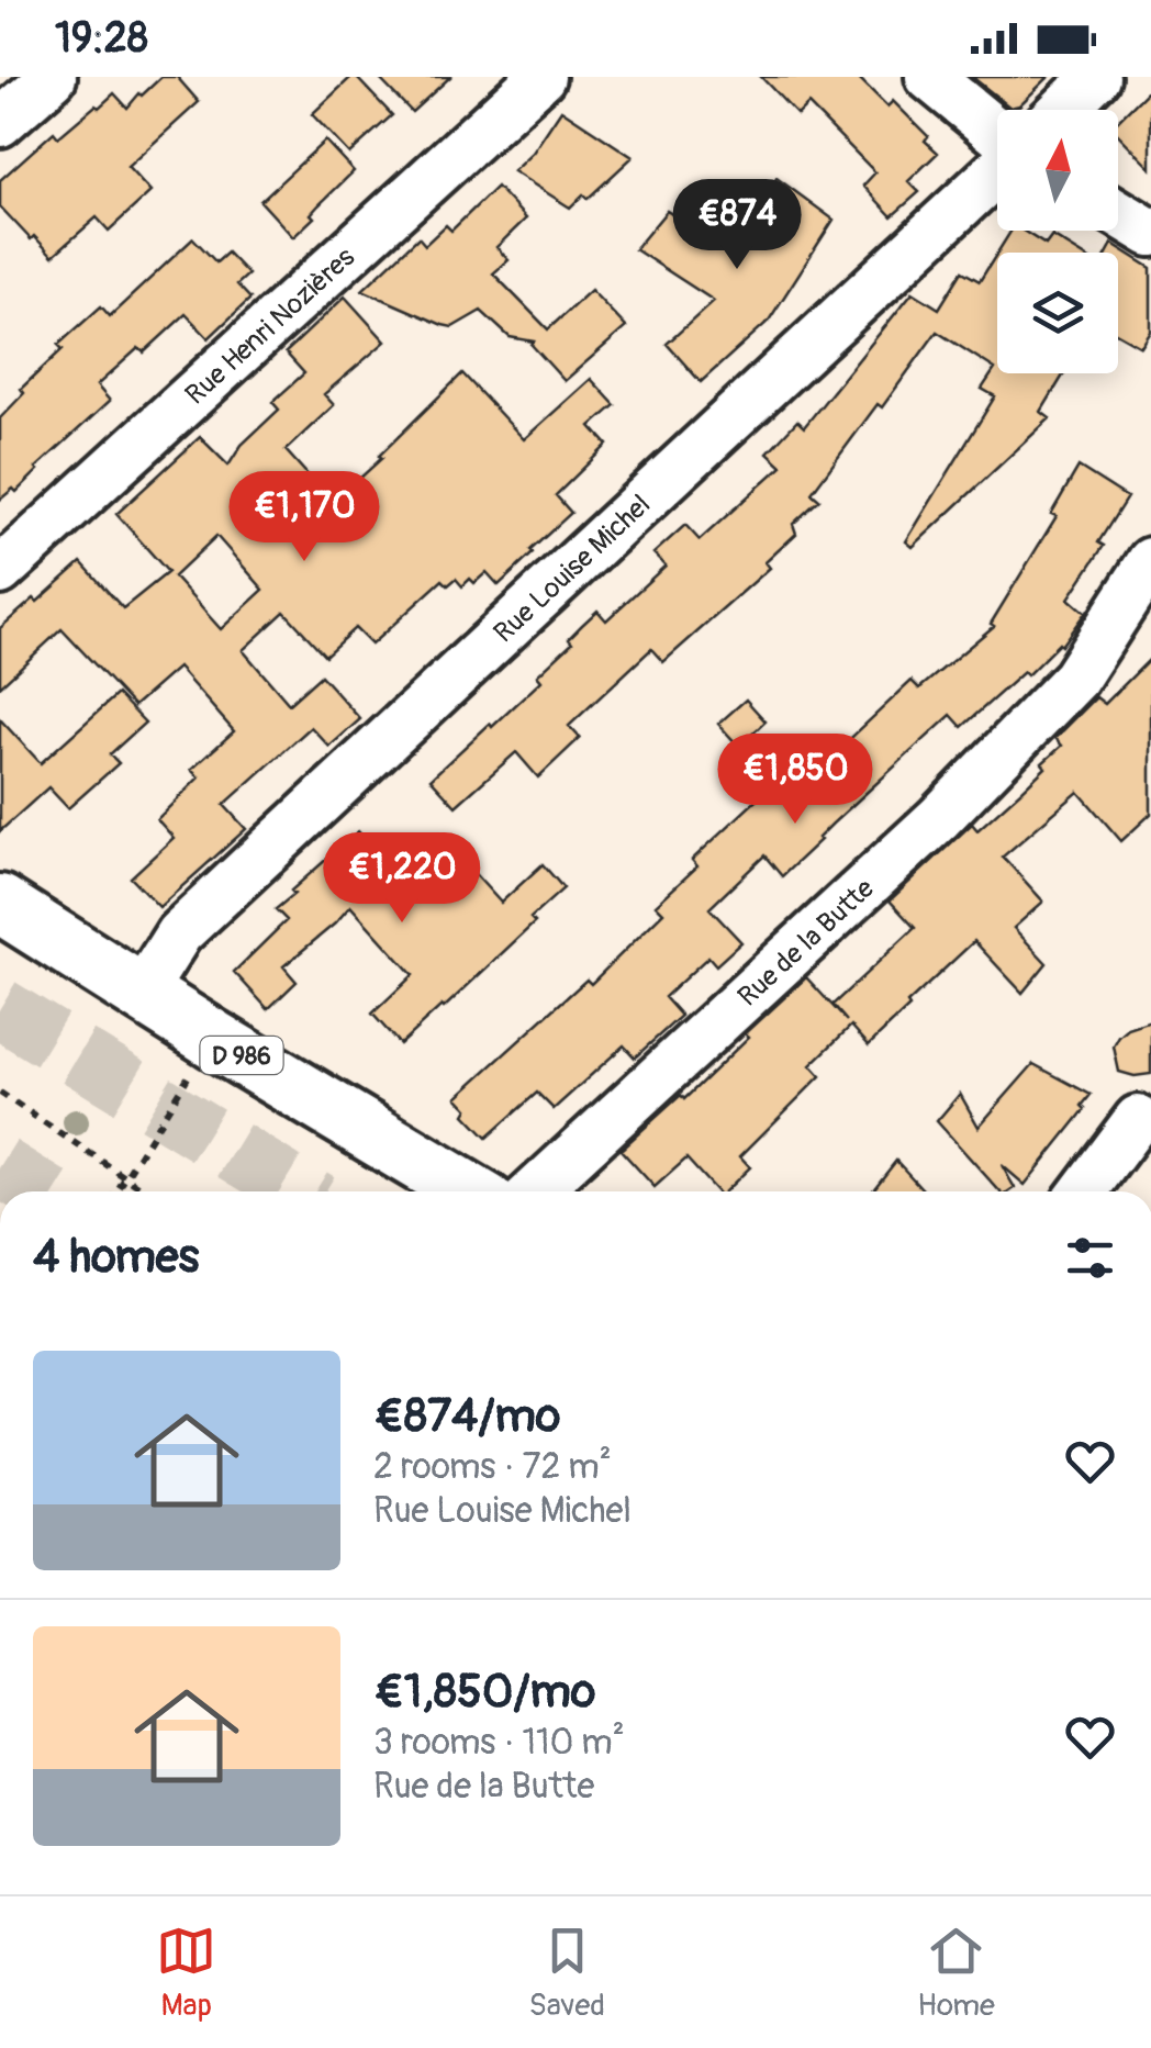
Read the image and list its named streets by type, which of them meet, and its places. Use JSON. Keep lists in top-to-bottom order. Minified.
{"streets":{"main road":["D 986"],"street":["Rue Henri Nozières","Rue Louise Michel","Rue de la Butte"]},"crossings":[["Rue Louise Michel","D 986"]],"north":"top","page":{"status":"19:28","price":["€874","€1,170","€1,850","€1,220"],"heading":"4 homes","list":[{"name":"€874/mo","note":"2 rooms · 72 m² · Rue Louise Michel"},{"name":"€1,850/mo","note":"3 rooms · 110 m² · Rue de la Butte"}],"tabs":["Map","Saved","Home"]}}
